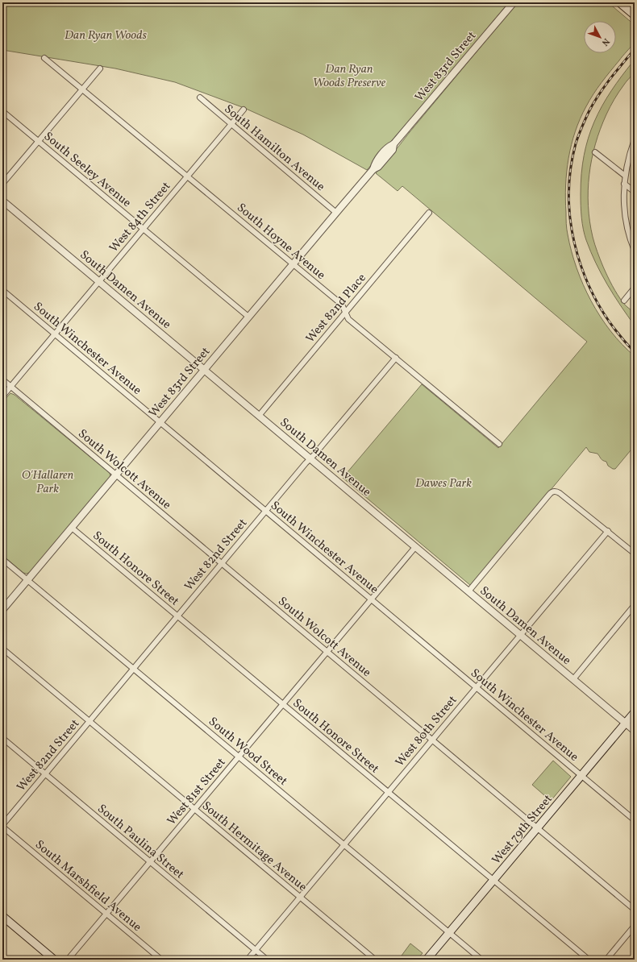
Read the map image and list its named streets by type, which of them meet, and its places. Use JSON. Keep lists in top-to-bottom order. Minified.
{"streets":{"main road":["West 79th Street"],"street":["West 83rd Street","South Hamilton Avenue","South Seeley Avenue","West 84th Street","South Hoyne Avenue","South Damen Avenue","West 82nd Place","South Winchester Avenue","South Wolcott Avenue","West 82nd Street","South Honore Street","West 80th Street","South Wood Street","West 81st Street","South Paulina Street","South Hermitage Avenue","South Marshfield Avenue"]},"crossings":[["West 83rd Street","South Hamilton Avenue"],["West 83rd Street","South Seeley Avenue"],["West 83rd Street","South Hoyne Avenue"],["West 83rd Street","South Damen Avenue"],["West 83rd Street","South Winchester Avenue"],["West 83rd Street","South Wolcott Avenue"],["West 83rd Street","South Honore Street"],["West 83rd Street","South Wood Street"],["South Hamilton Avenue","West 84th Street"],["South Seeley Avenue","West 84th Street"],["West 84th Street","South Hoyne Avenue"],["West 84th Street","South Damen Avenue"],["West 84th Street","South Winchester Avenue"],["West 84th Street","South Wolcott Avenue"],["South Hoyne Avenue","West 82nd Place"],["South Hoyne Avenue","West 82nd Street"],["South Damen Avenue","West 82nd Place"],["South Damen Avenue","West 82nd Street"],["South Damen Avenue","West 80th Street"],["South Damen Avenue","West 81st Street"],["South Damen Avenue","West 79th Street"],["South Winchester Avenue","West 82nd Street"],["South Winchester Avenue","West 80th Street"],["South Winchester Avenue","West 81st Street"],["South Winchester Avenue","West 79th Street"],["South Wolcott Avenue","West 82nd Street"],["South Wolcott Avenue","West 80th Street"],["South Wolcott Avenue","West 81st Street"],["South Wolcott Avenue","West 79th Street"],["West 82nd Street","South Honore Street"],["West 82nd Street","South Wood Street"],["West 82nd Street","South Paulina Street"],["West 82nd Street","South Hermitage Avenue"],["West 82nd Street","South Marshfield Avenue"],["South Honore Street","West 80th Street"],["South Honore Street","West 81st Street"],["South Honore Street","West 79th Street"],["West 80th Street","South Wood Street"],["West 80th Street","South Paulina Street"],["West 80th Street","South Hermitage Avenue"],["South Wood Street","West 81st Street"],["South Wood Street","West 79th Street"],["West 81st Street","South Paulina Street"],["West 81st Street","South Hermitage Avenue"],["West 81st Street","South Marshfield Avenue"]],"parks":["Dan Ryan Woods","Dan Ryan Woods Preserve","O'Hallaren Park","Dawes Park"],"north":"bottom right"}
